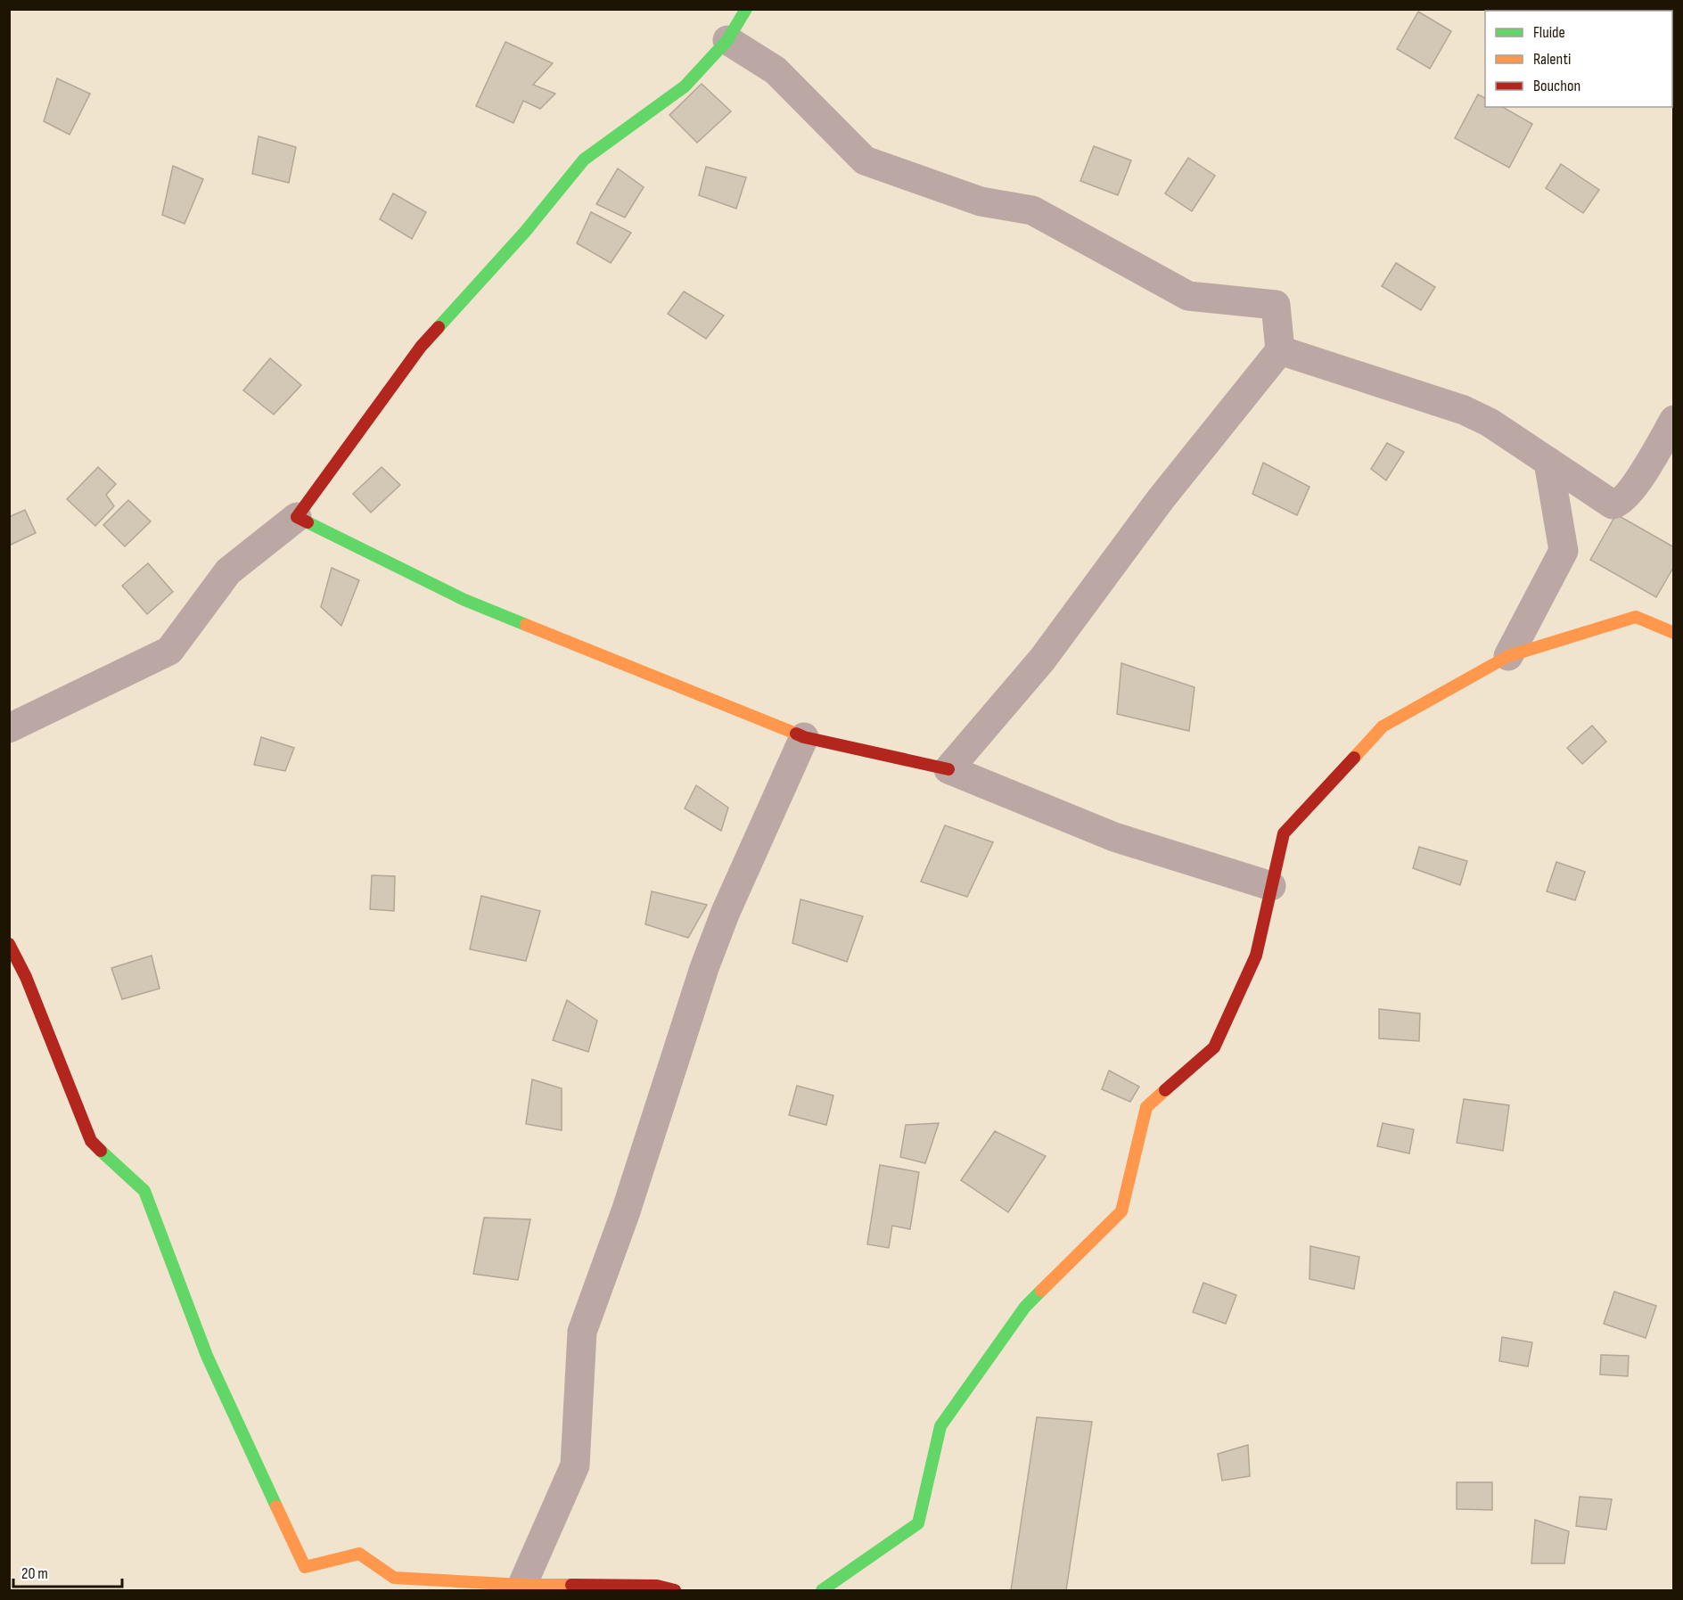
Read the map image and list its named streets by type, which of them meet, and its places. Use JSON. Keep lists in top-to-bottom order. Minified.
{"legend":["Fluide","Ralenti","Bouchon"],"scale_bar":"20 m"}
